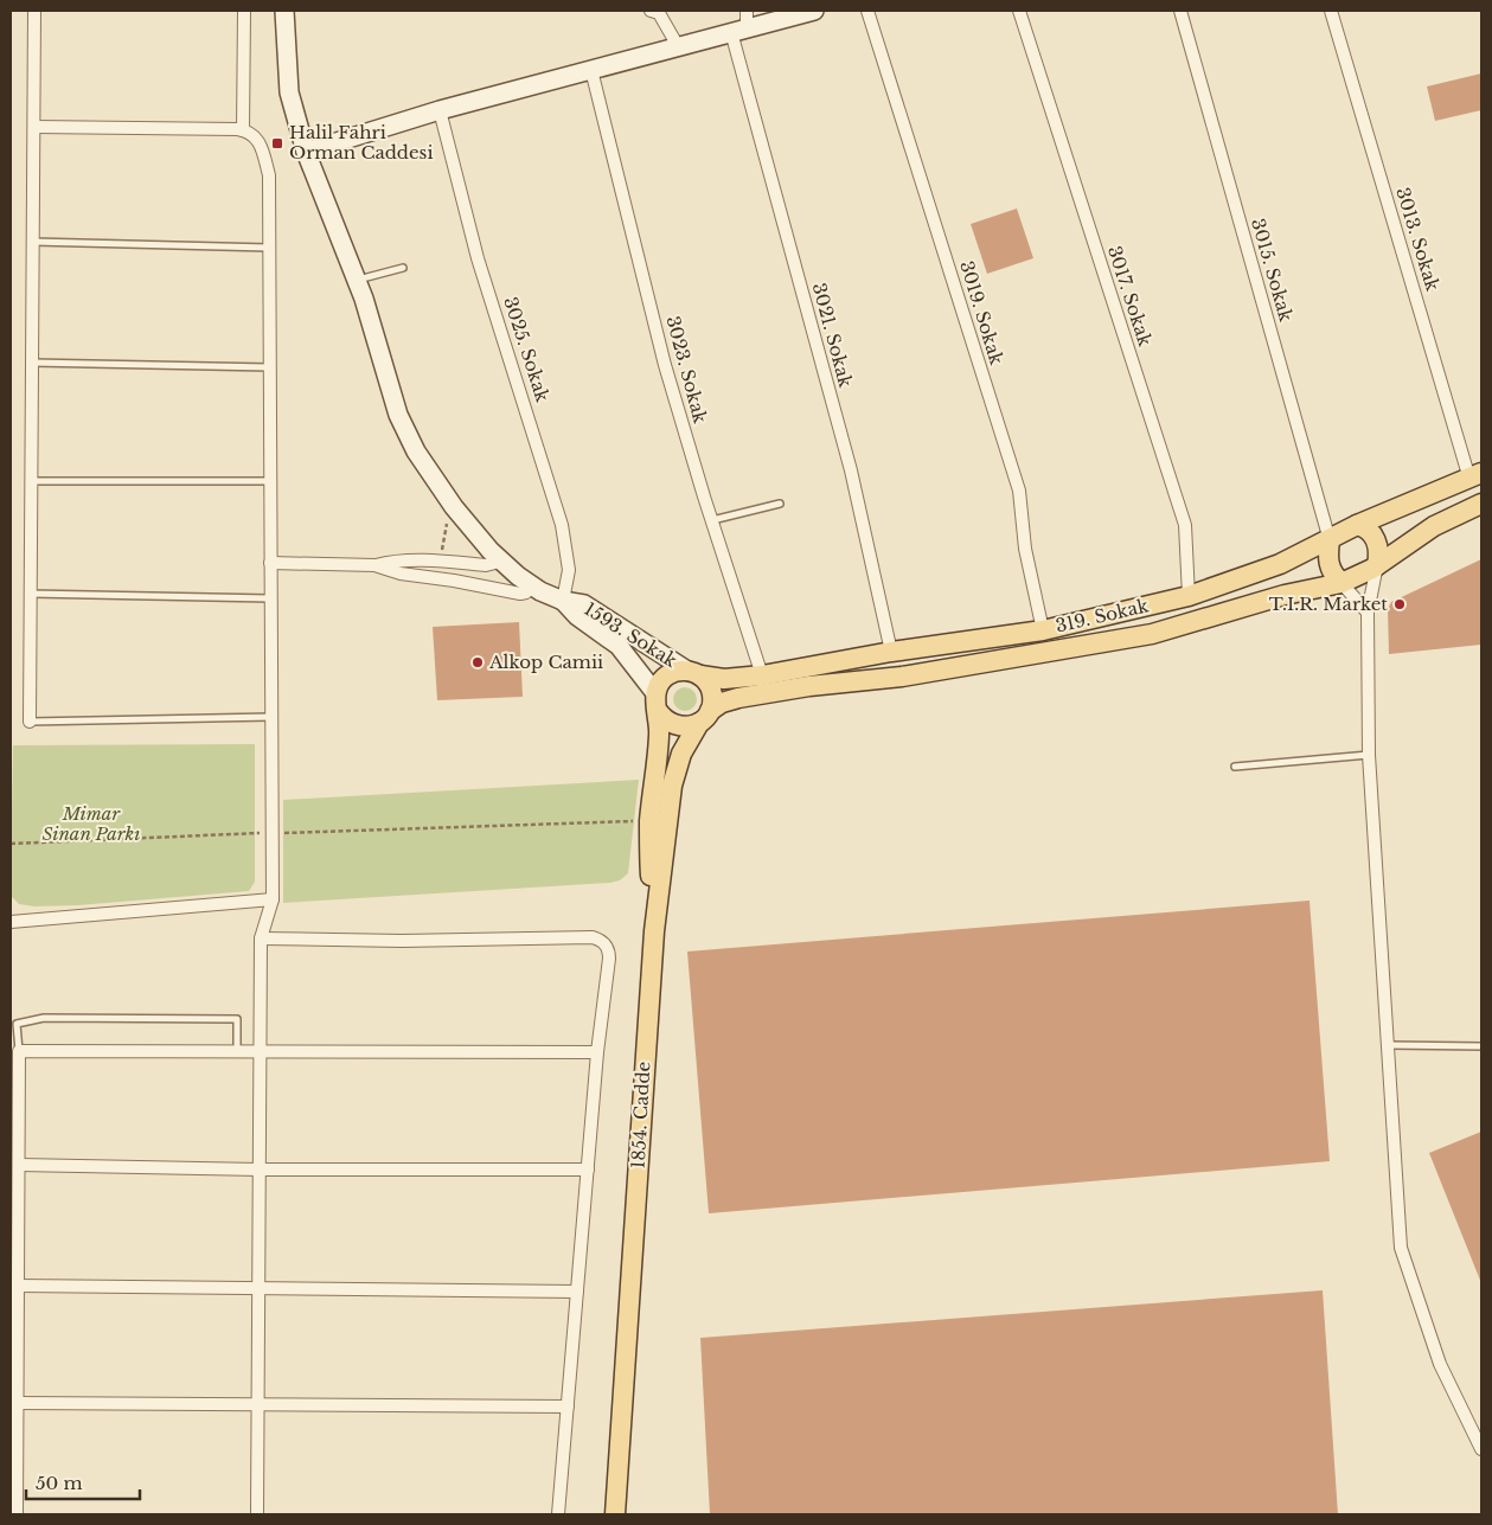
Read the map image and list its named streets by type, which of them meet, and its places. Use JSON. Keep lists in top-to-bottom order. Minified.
{"streets":{"main road":["319. Sokak","1593. Sokak","1854. Cadde"],"street":["3013. Sokak","3015. Sokak","3017. Sokak","3019. Sokak","3021. Sokak","3025. Sokak","3023. Sokak"]},"crossings":[["3013. Sokak","319. Sokak"],["3015. Sokak","319. Sokak"],["3017. Sokak","319. Sokak"],["3019. Sokak","319. Sokak"],["3021. Sokak","319. Sokak"],["3025. Sokak","1593. Sokak"],["3023. Sokak","319. Sokak"],["319. Sokak","1593. Sokak"],["319. Sokak","1854. Cadde"],["1593. Sokak","1854. Cadde"]],"parks":["Mimar Sinan Parkı"],"places":{"transit":["Halil Fahri Orman Caddesi"],"other":["T.I.R. Market","Alkop Camii"]},"scale_bar":"50 m"}
